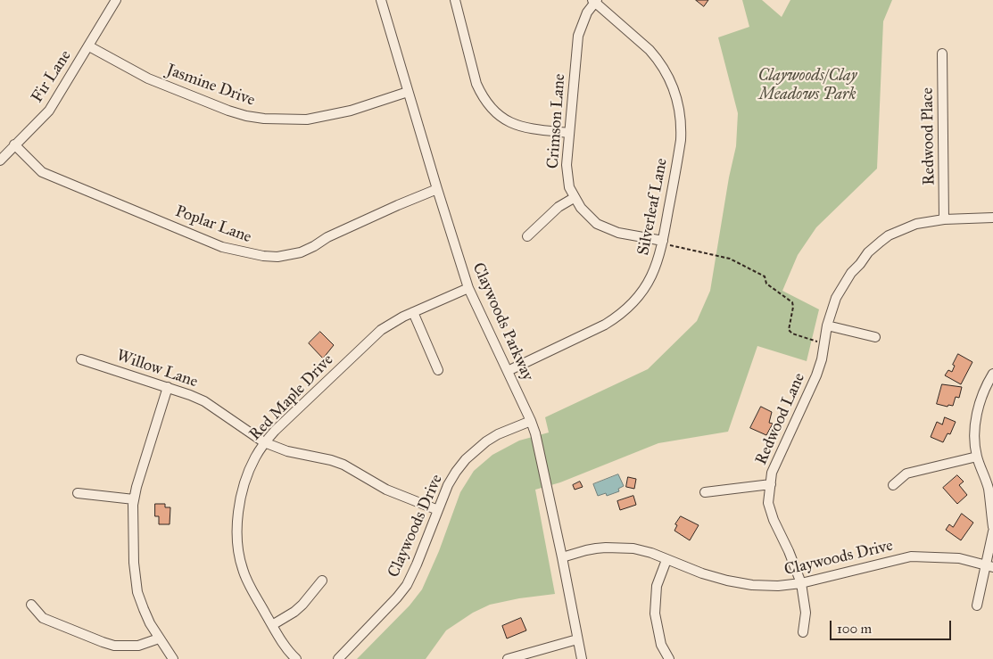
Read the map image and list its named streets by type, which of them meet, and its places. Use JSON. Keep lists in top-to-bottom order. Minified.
{"streets":{"street":["Fir Lane","Jasmine Drive","Crimson Lane","Redwood Place","Silverleaf Lane","Poplar Lane","Claywoods Parkway","Willow Lane","Red Maple Drive","Redwood Lane","Claywoods Drive"]},"crossings":[["Fir Lane","Jasmine Drive"],["Fir Lane","Poplar Lane"],["Jasmine Drive","Claywoods Parkway"],["Crimson Lane","Silverleaf Lane"],["Redwood Place","Redwood Lane"],["Silverleaf Lane","Claywoods Parkway"],["Poplar Lane","Claywoods Parkway"],["Claywoods Parkway","Red Maple Drive"],["Claywoods Parkway","Claywoods Drive"],["Willow Lane","Red Maple Drive"],["Willow Lane","Claywoods Drive"],["Redwood Lane","Claywoods Drive"]],"parks":["Claywoods/Clay Meadows Park"],"scale_bar":"100 m"}
